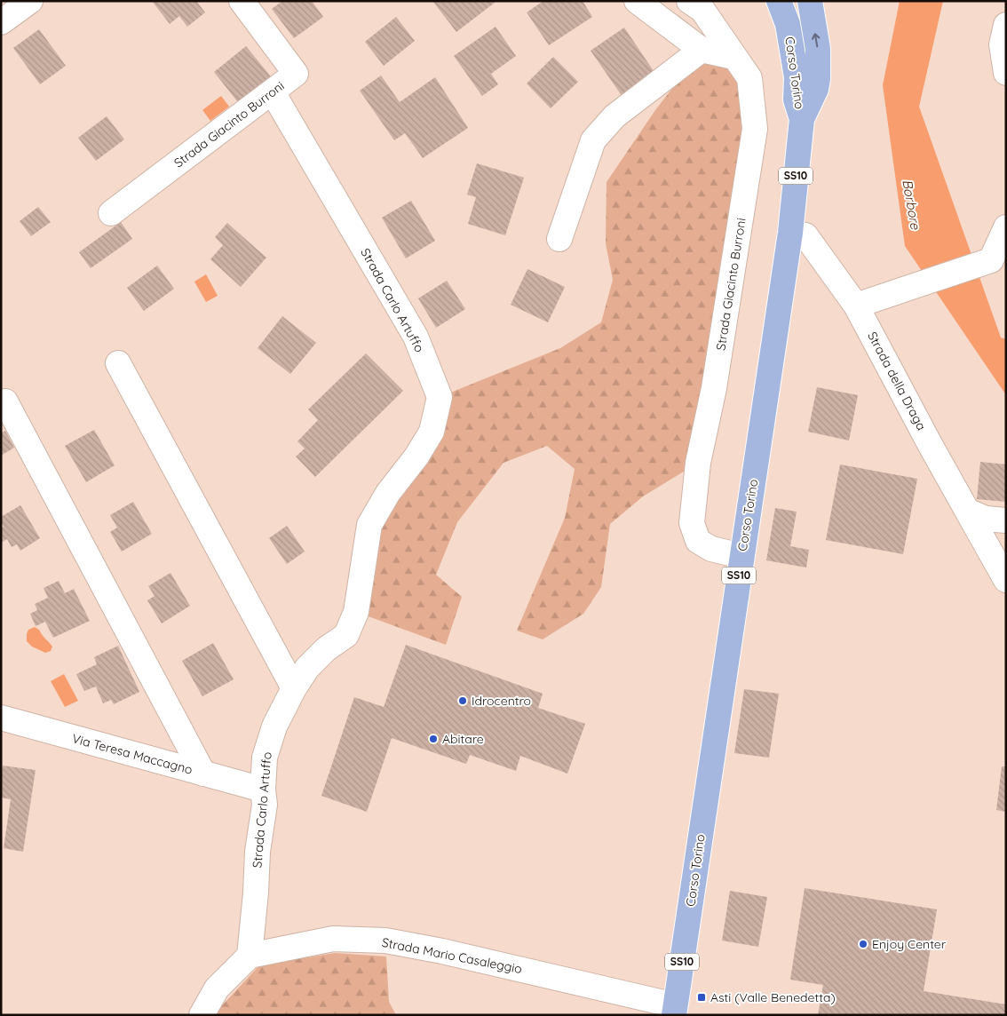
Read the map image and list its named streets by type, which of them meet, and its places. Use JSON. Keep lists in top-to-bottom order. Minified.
{"streets":{"main road":["Corso Torino","SS10"],"street":["Strada Giacinto Burroni","Strada Carlo Artuffo","Strada della Draga","Via Teresa Maccagno","Strada Mario Casaleggio"]},"crossings":[["Corso Torino","Strada Giacinto Burroni"],["Corso Torino","Strada della Draga"],["Corso Torino","Strada Mario Casaleggio"],["Strada Giacinto Burroni","Strada Carlo Artuffo"],["Strada Carlo Artuffo","Via Teresa Maccagno"],["Strada Carlo Artuffo","Strada Mario Casaleggio"]],"water":["Borbore"],"places":{"other":["Idrocentro","Abitare","Enjoy Center"],"transit":["Asti (Valle Benedetta)"]}}
